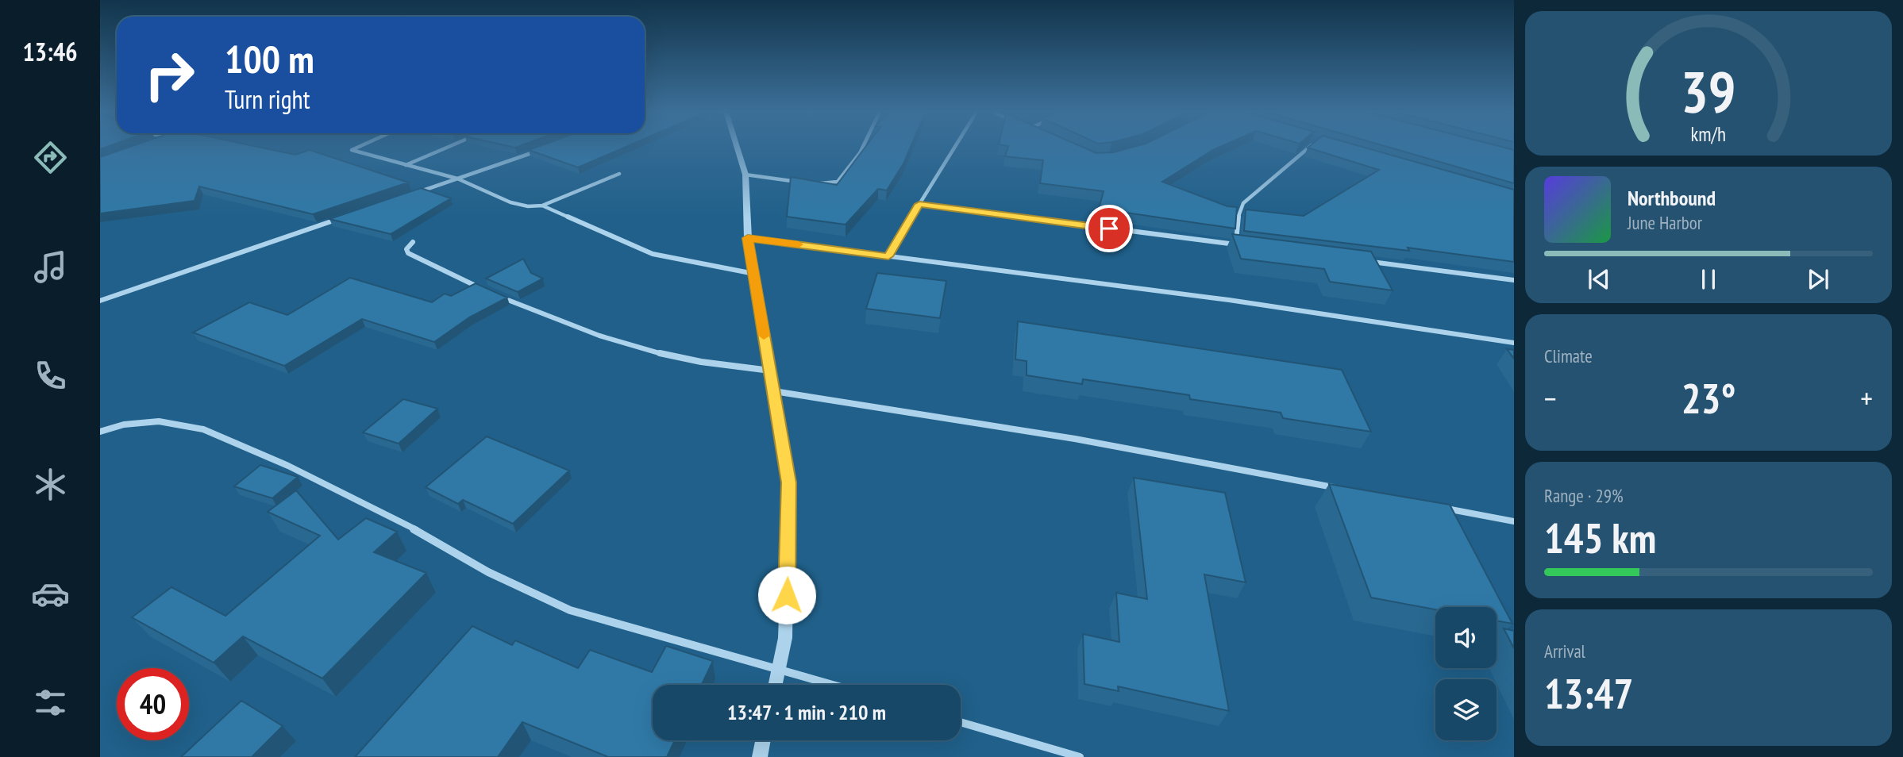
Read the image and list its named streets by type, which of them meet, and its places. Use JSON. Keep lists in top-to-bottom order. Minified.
{"page":{"tabs":"13:46","turn":["100 m","Turn right"],"song":["Northbound","June Harbor"],"tile":["Climate",["Range · 29%","145 km"],["Arrival","13:47"]],"heat":["−","23°","+"],"limit":"40","trip":"13:47 · 1 min · 210 m","gauge":["39","km/h"]}}
